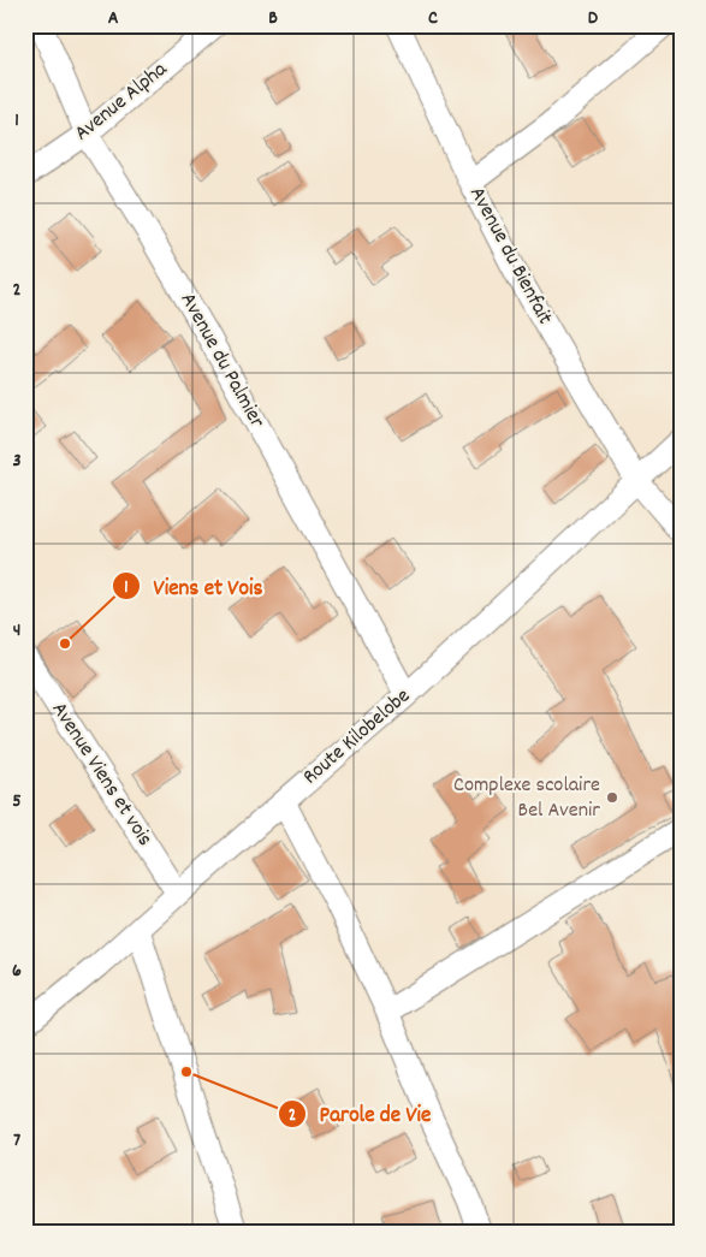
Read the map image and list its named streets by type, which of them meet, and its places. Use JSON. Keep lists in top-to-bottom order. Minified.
{"streets":{"street":["Avenue Alpha","Avenue du Bienfait","Avenue du Palmier","Route Kilobelobe","Avenue Viens et vois"]},"crossings":[["Avenue Alpha","Avenue du Palmier"],["Avenue du Bienfait","Route Kilobelobe"],["Avenue du Palmier","Route Kilobelobe"],["Route Kilobelobe","Avenue Viens et vois"]],"places":["Viens et Vois","Complexe scolaire Bel Avenir","Parole de Vie"],"grid":{"columns":["A","B","C","D"],"rows":["1","2","3","4","5","6","7"]}}
